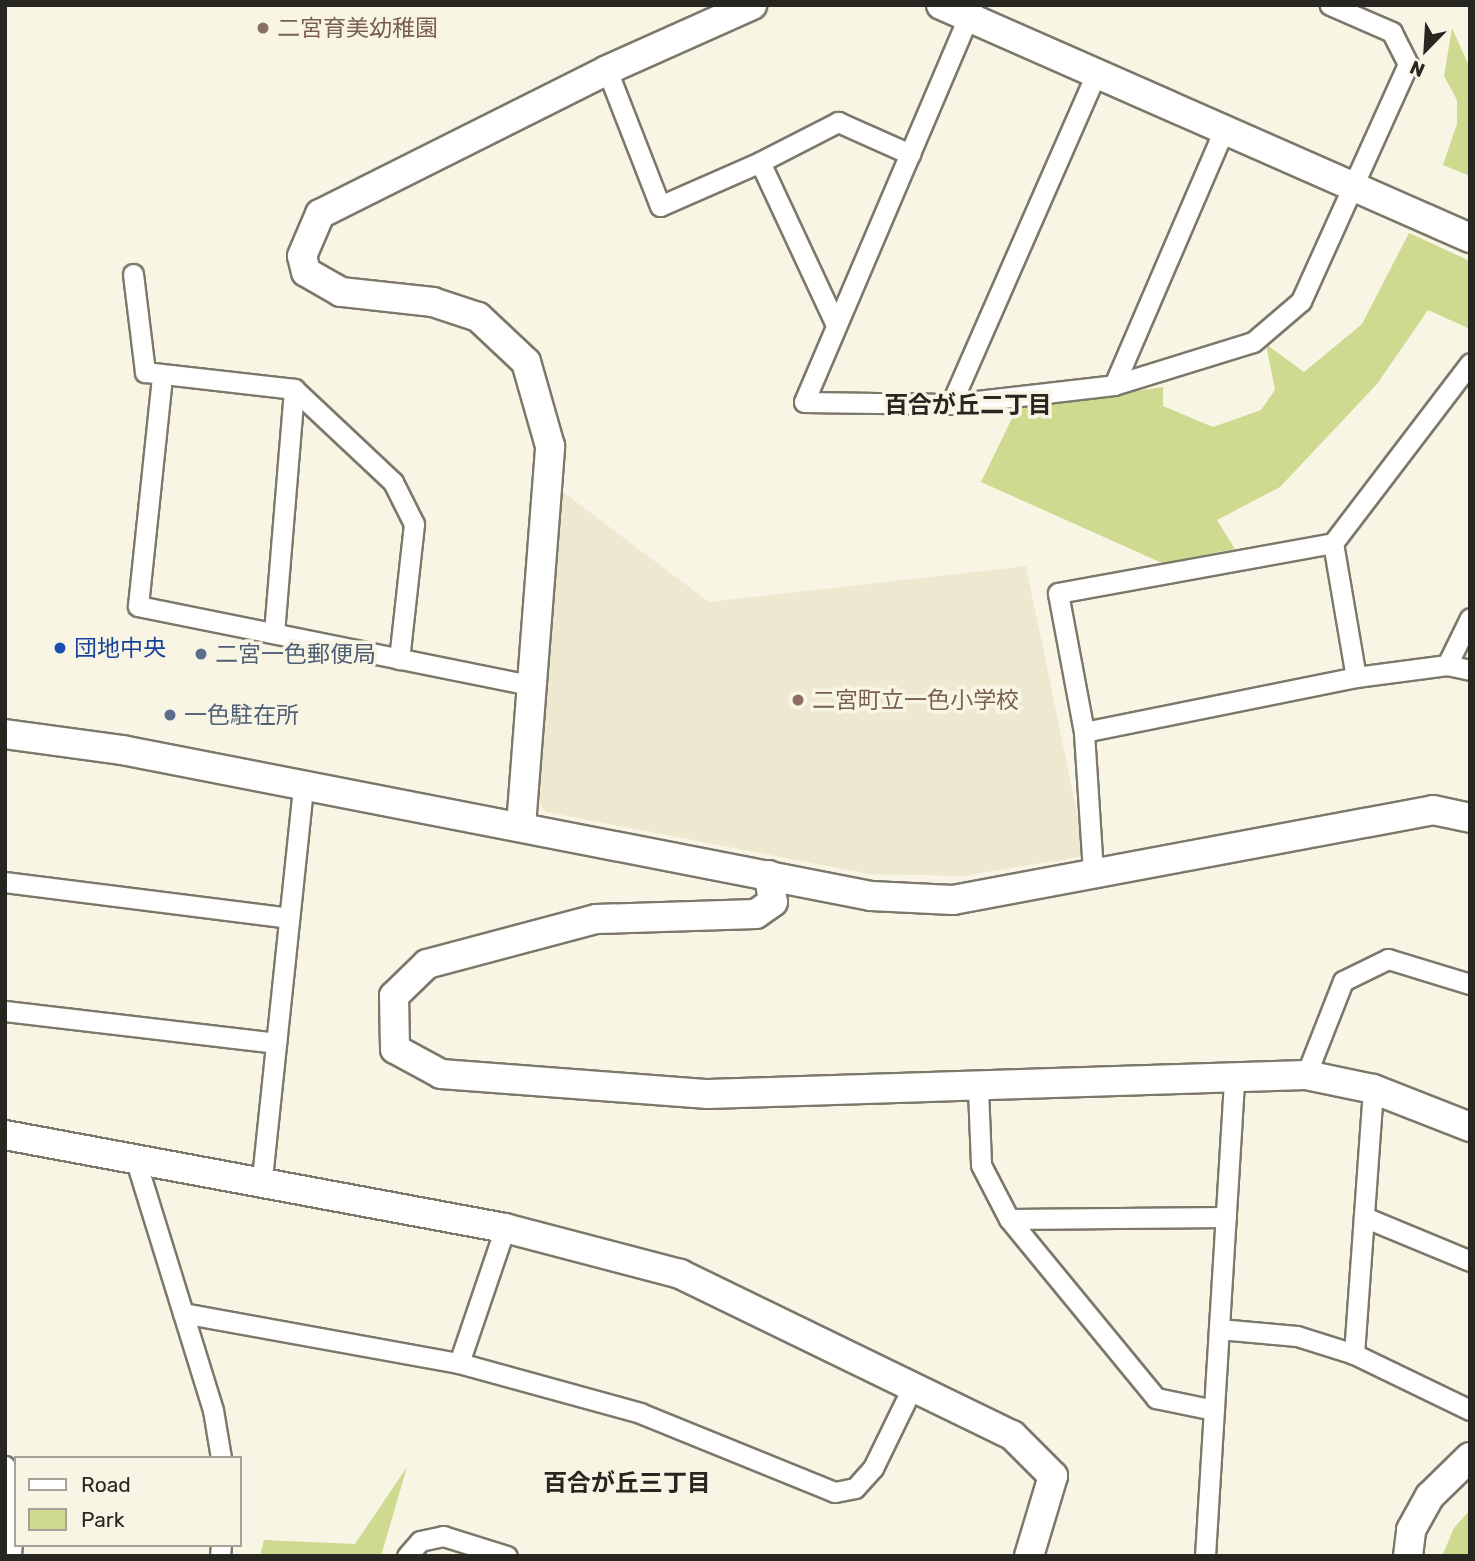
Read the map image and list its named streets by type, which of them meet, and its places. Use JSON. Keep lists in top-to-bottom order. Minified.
{"districts":["百合が丘二丁目","百合が丘三丁目"],"places":["二宮育美幼稚園","団地中央","二宮一色郵便局","二宮町立一色小学校","一色駐在所"],"legend":["Road","Park"],"north":"bottom left"}
